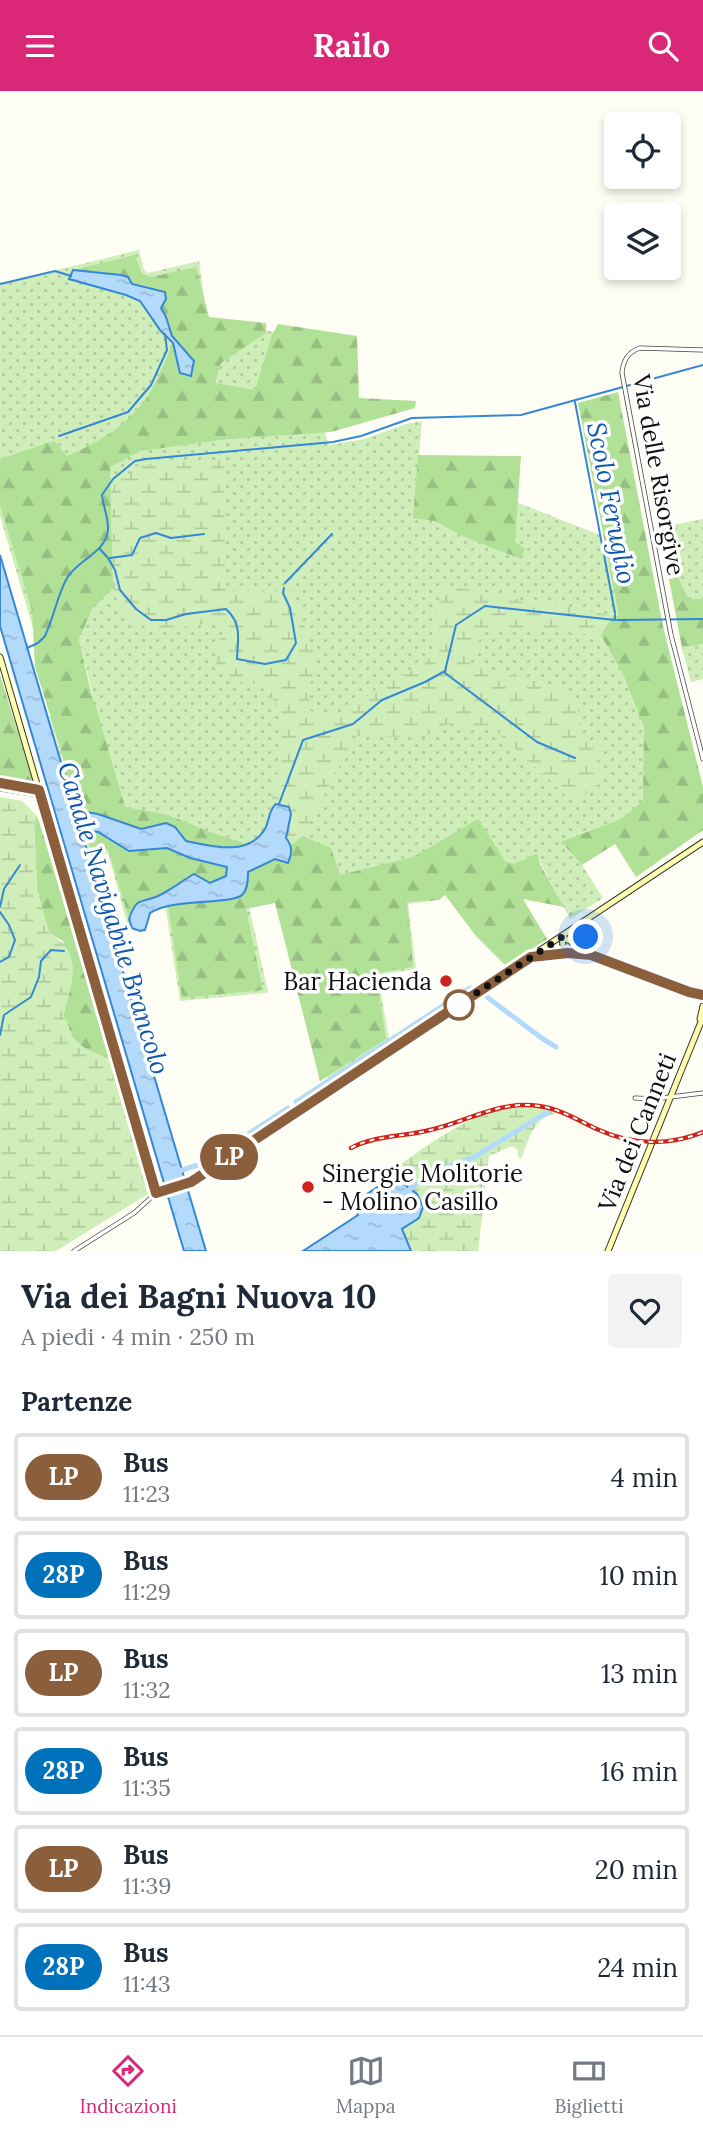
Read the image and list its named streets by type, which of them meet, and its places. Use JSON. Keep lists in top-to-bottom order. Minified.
{"streets":{"street":["Via delle Risorgive","Via dei Canneti"]},"water":["Scolo Feruglio","Canale Navigabile Brancolo"],"places":["Bar Hacienda","Sinergie Molitorie - Molino Casillo"],"lines":["bus line LP"],"page":{"header":"Railo","on_map":"LP","heading":[["Via dei Bagni Nuova 10","A piedi · 4 min · 250 m"],"Partenze"],"list":[{"mark":"LP","name":"Bus","note":"11:23","value":"4 min"},{"mark":"28P","name":"Bus","note":"11:29","value":"10 min"},{"mark":"LP","name":"Bus","note":"11:32","value":"13 min"},{"mark":"28P","name":"Bus","note":"11:35","value":"16 min"},{"mark":"LP","name":"Bus","note":"11:39","value":"20 min"},{"mark":"28P","name":"Bus","note":"11:43","value":"24 min"}],"tabs":["Indicazioni","Mappa","Biglietti"]}}
